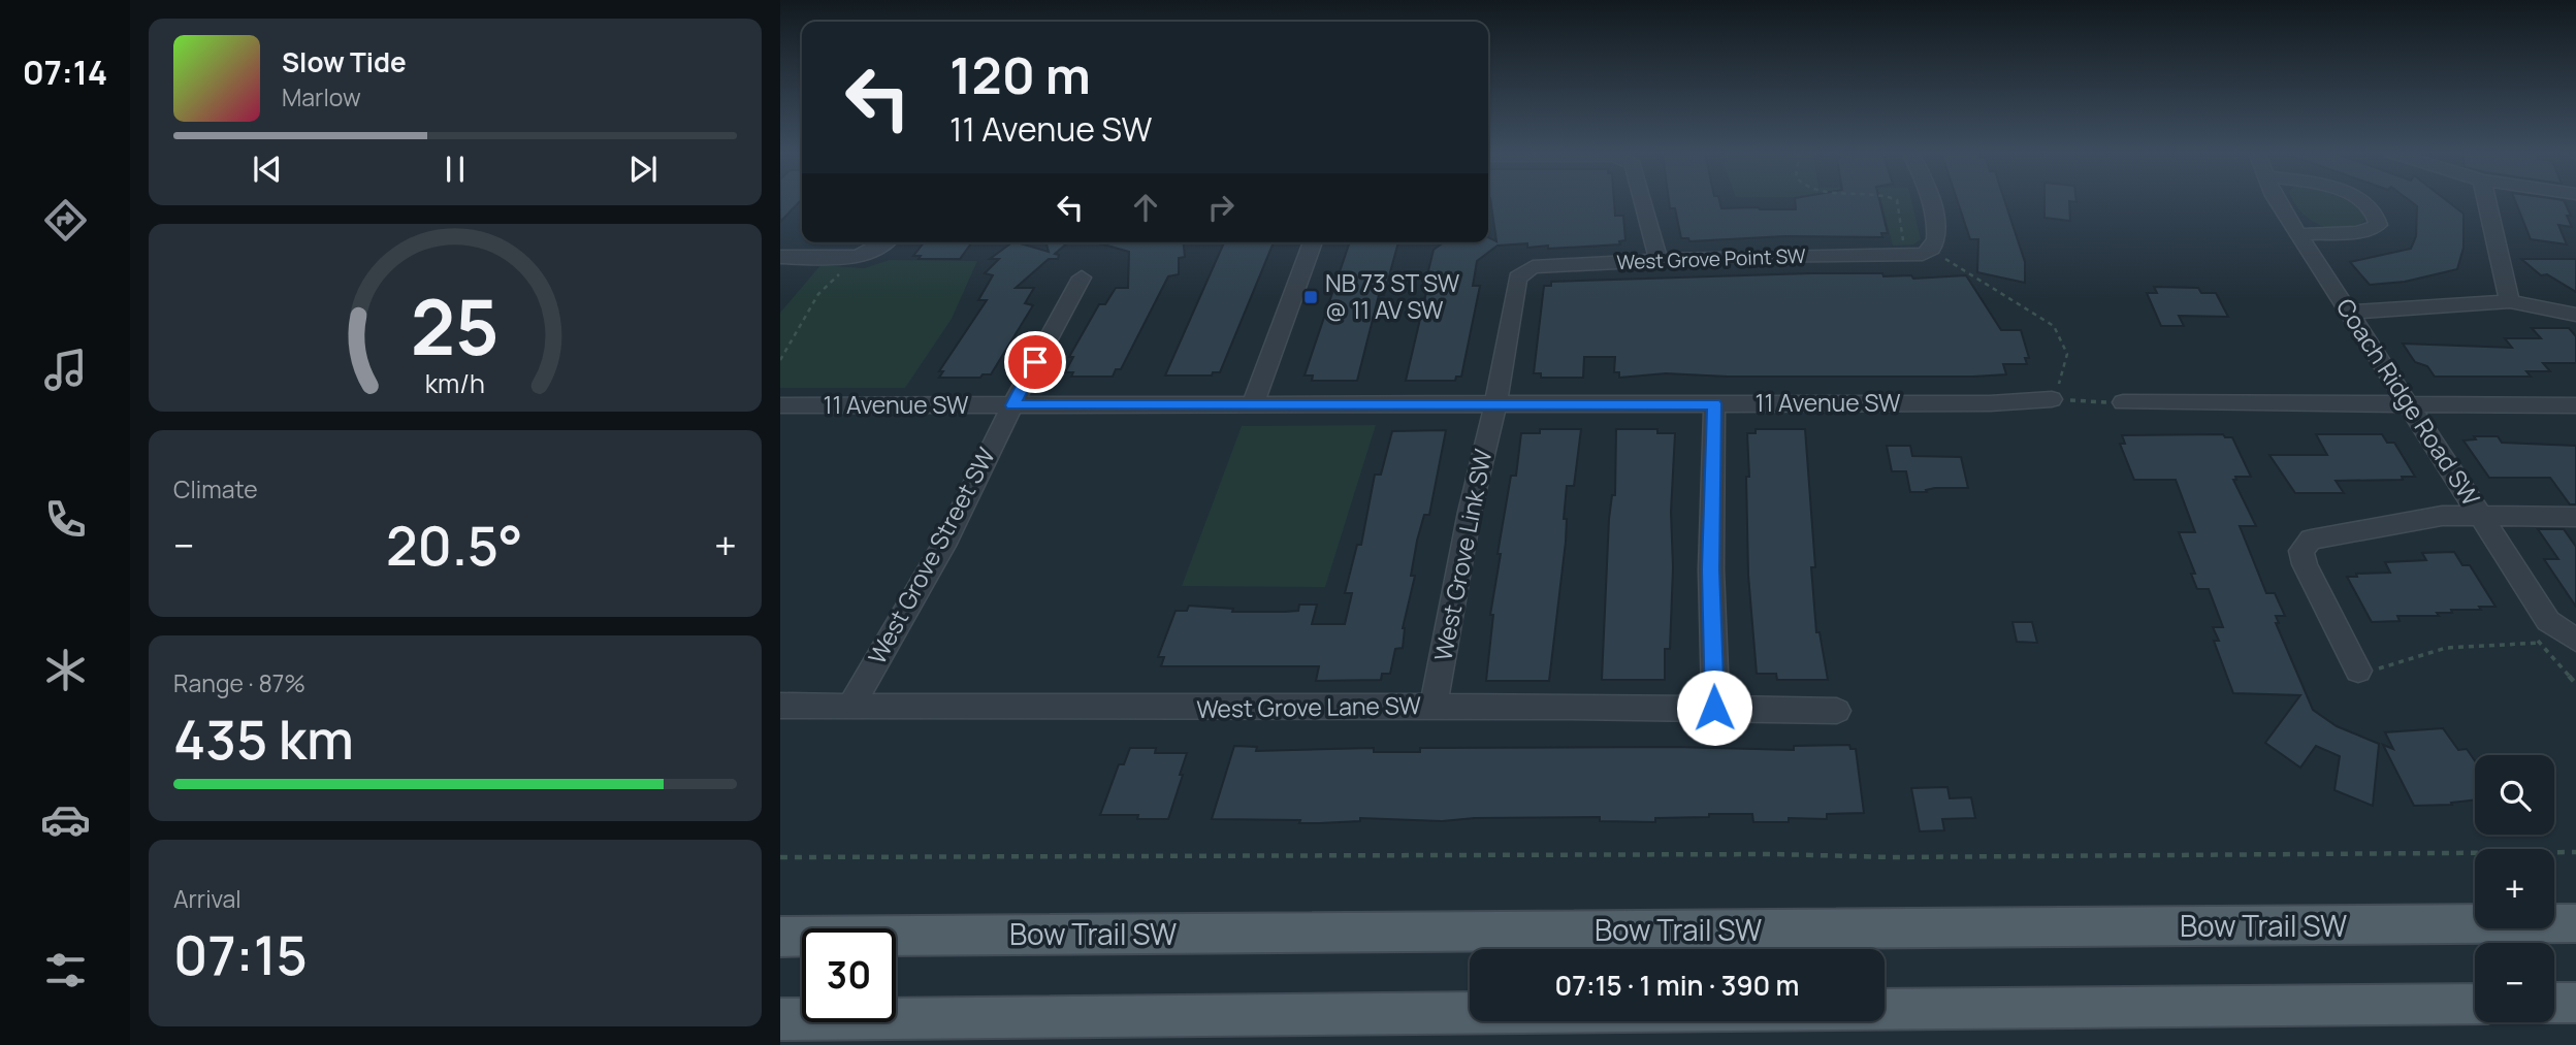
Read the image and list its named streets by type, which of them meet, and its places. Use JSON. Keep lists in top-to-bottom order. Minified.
{"streets":{"main road":["Bow Trail SW"],"street":["West Grove Point SW","Coach Ridge Road SW","11 Avenue SW","West Grove Link SW","West Grove Street SW","West Grove Lane SW"]},"crossings":[["West Grove Point SW","11 Avenue SW"],["West Grove Point SW","West Grove Link SW"],["11 Avenue SW","West Grove Link SW"],["11 Avenue SW","West Grove Street SW"],["West Grove Link SW","West Grove Lane SW"],["West Grove Street SW","West Grove Lane SW"]],"places":{"transit":["NB 73 ST SW @ 11 AV SW"]},"page":{"tabs":"07:14","turn":["120 m","11 Avenue SW"],"song":["Slow Tide","Marlow"],"tile":["Climate",["Range · 87%","435 km"],["Arrival","07:15"]],"heat":["−","20.5°","+"],"map_buttons":["+","−"],"limit":"30","trip":"07:15 · 1 min · 390 m","gauge":["25","km/h"]}}
